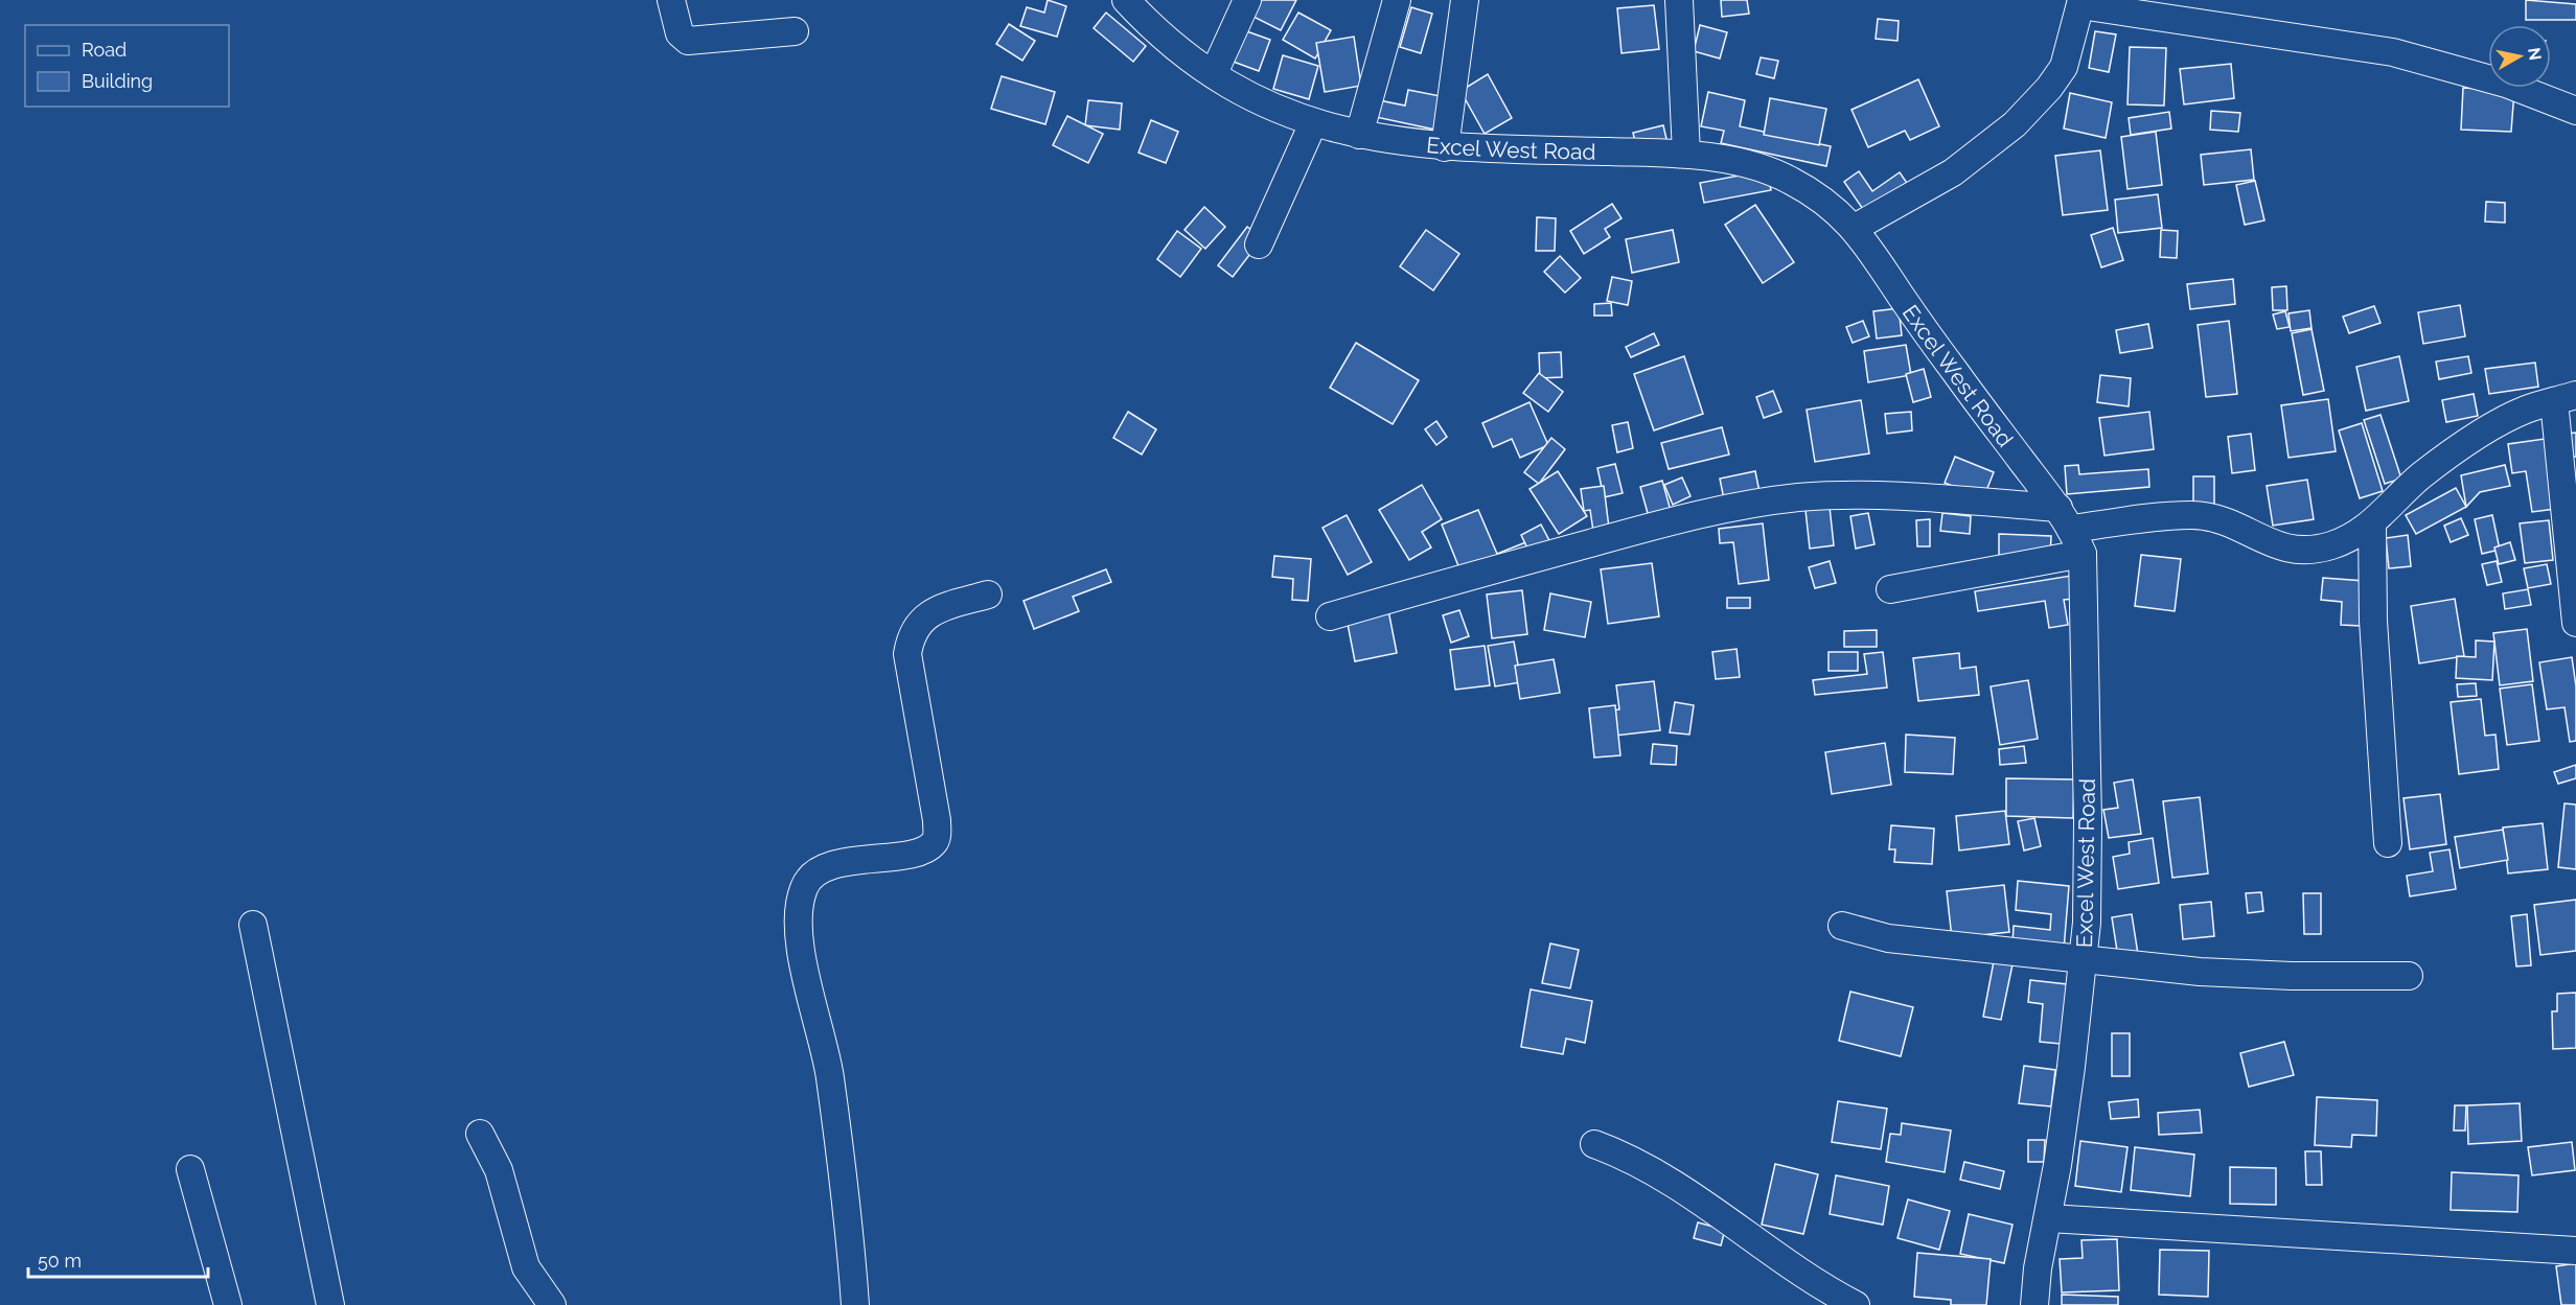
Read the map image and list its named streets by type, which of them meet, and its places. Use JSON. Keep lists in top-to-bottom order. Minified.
{"streets":{"street":["Excel West Road"]},"legend":["Road","Building"],"scale_bar":"50 m","north":"right"}
